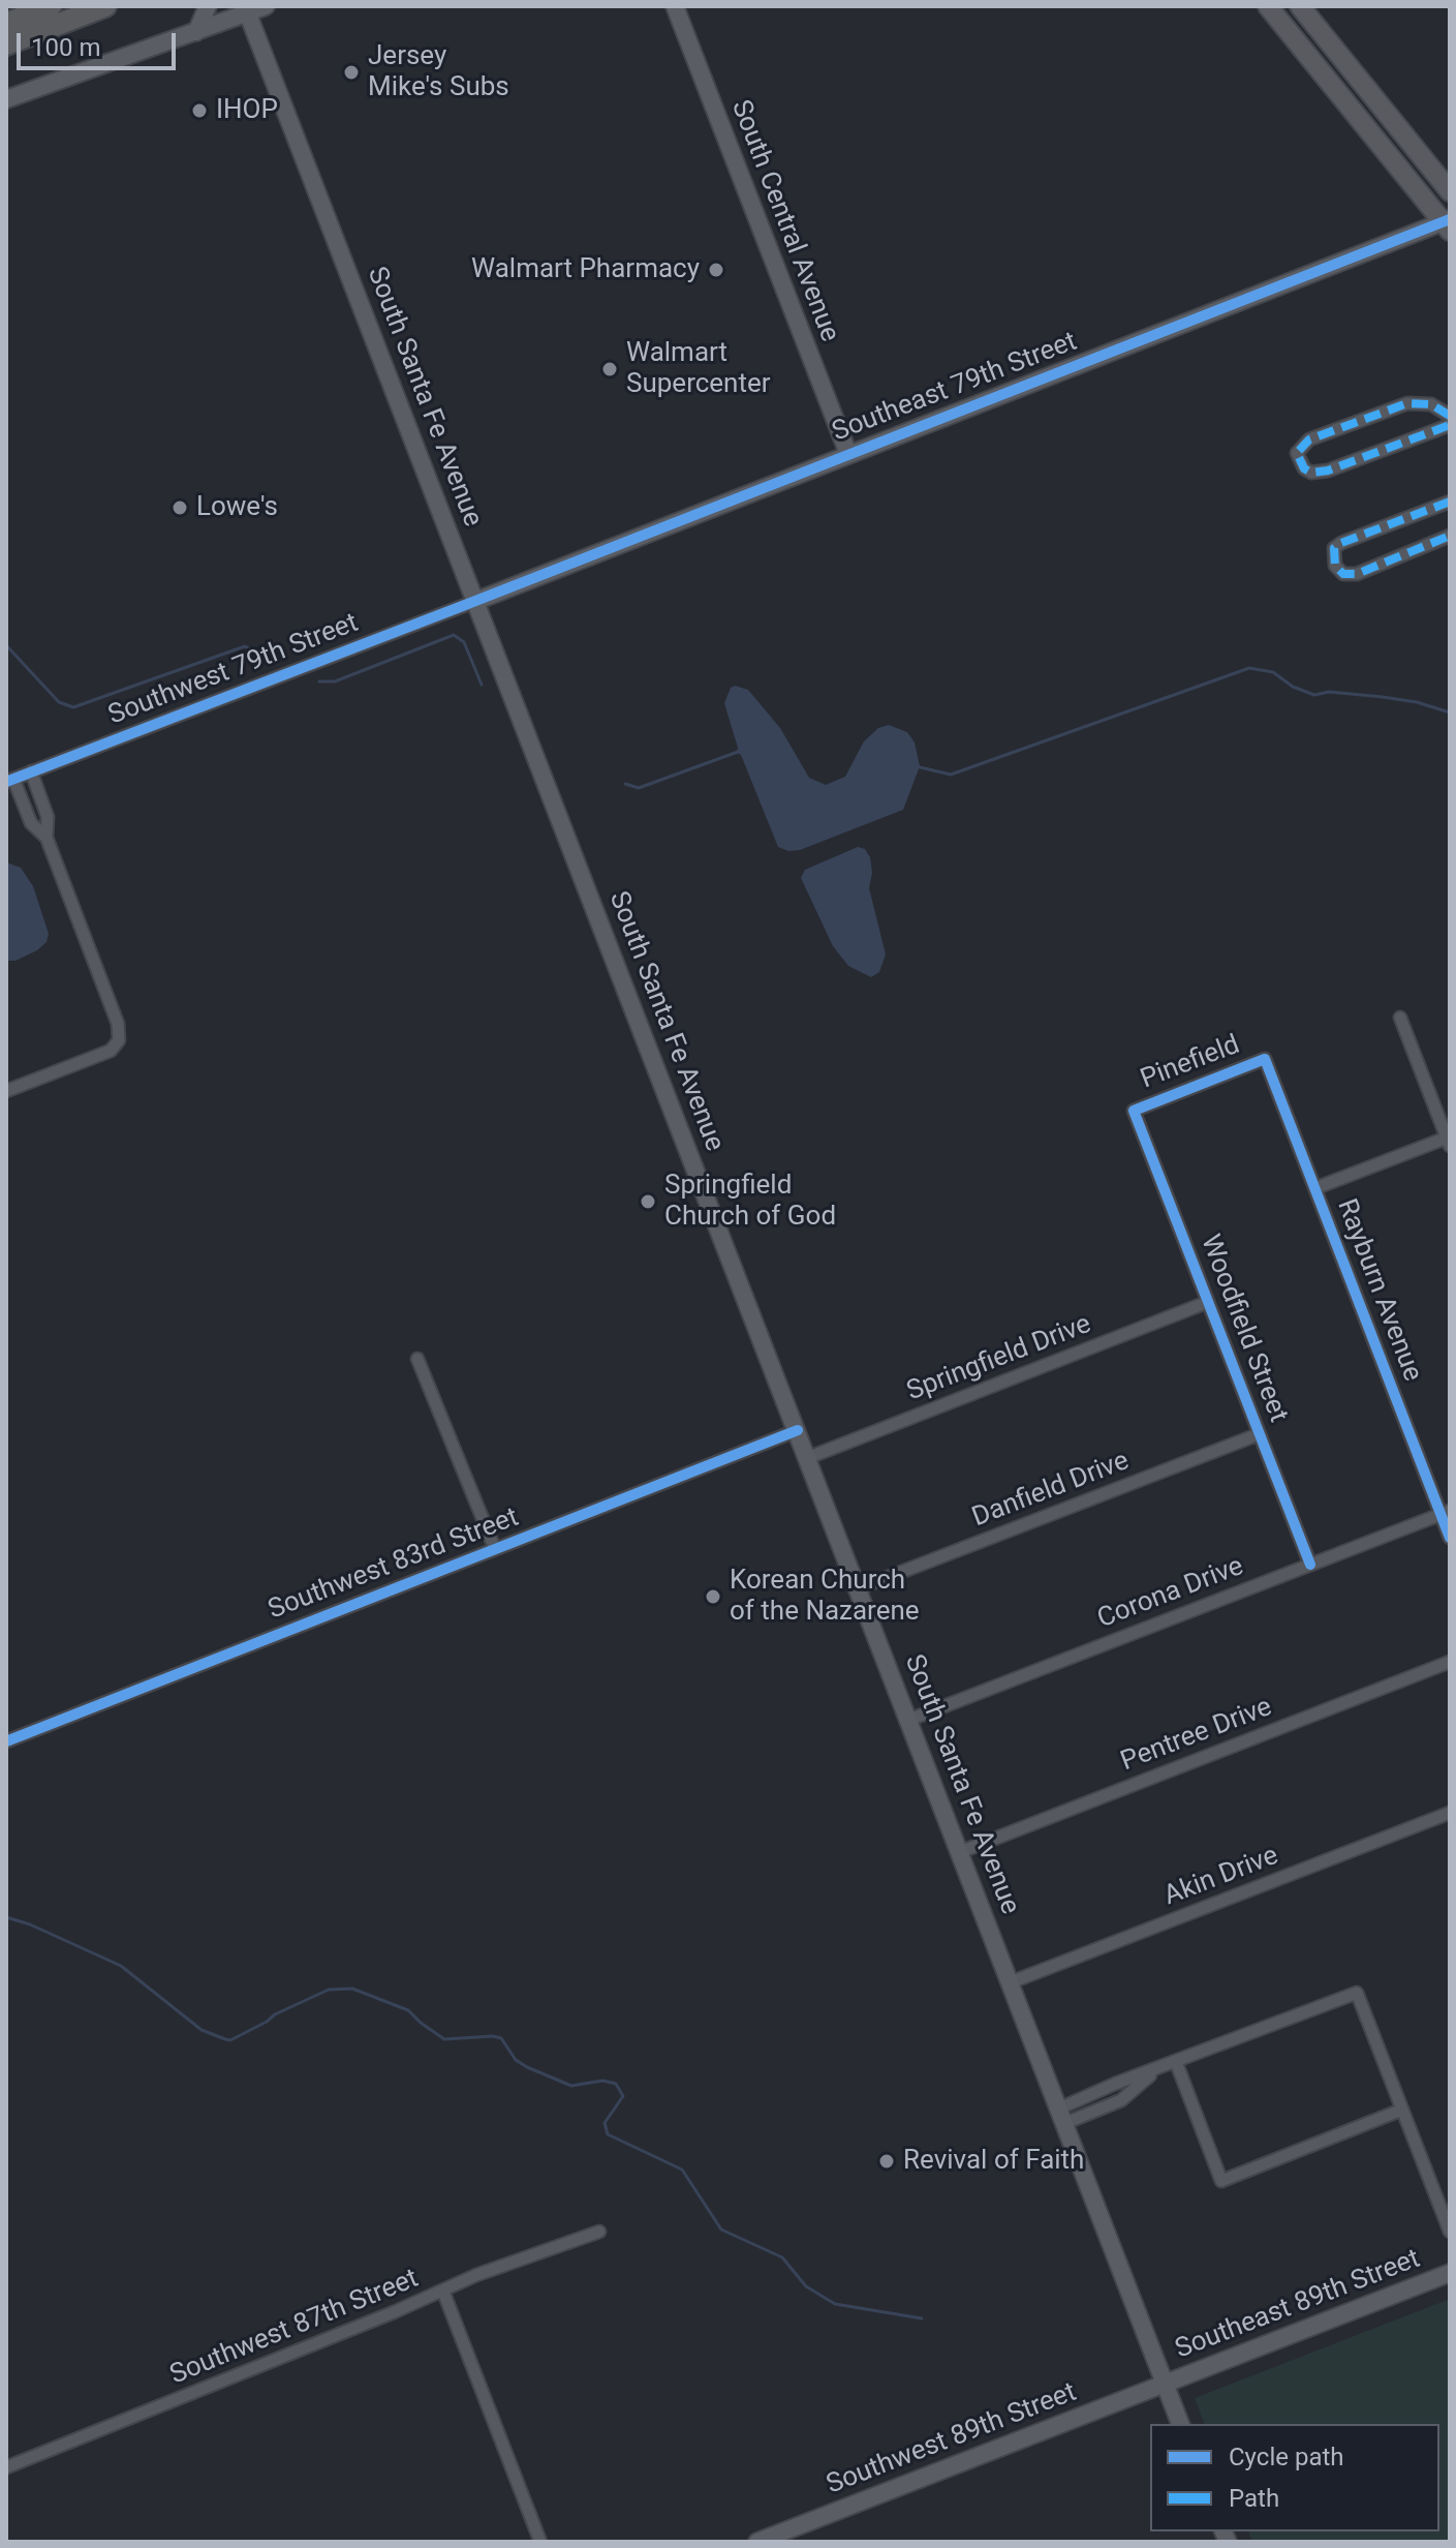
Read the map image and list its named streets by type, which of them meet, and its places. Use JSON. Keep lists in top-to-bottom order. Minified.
{"streets":{"main road":["South Central Avenue","Southeast 79th Street","South Santa Fe Avenue","Southeast 89th Street","Southwest 89th Street"],"street":["Southwest 79th Street","Pinefield","Rayburn Avenue","Woodfield Street","Springfield Drive","Danfield Drive","Southwest 83rd Street","Corona Drive","Pentree Drive","Akin Drive","Southwest 87th Street"]},"crossings":[["South Central Avenue","Southeast 79th Street"],["Southeast 79th Street","South Santa Fe Avenue"],["Southeast 79th Street","Southwest 79th Street"],["South Santa Fe Avenue","Southwest 79th Street"],["South Santa Fe Avenue","Springfield Drive"],["South Santa Fe Avenue","Danfield Drive"],["South Santa Fe Avenue","Southwest 83rd Street"],["South Santa Fe Avenue","Corona Drive"],["South Santa Fe Avenue","Pentree Drive"],["South Santa Fe Avenue","Akin Drive"],["South Santa Fe Avenue","Southeast 89th Street"],["South Santa Fe Avenue","Southwest 89th Street"],["Pinefield","Rayburn Avenue"],["Pinefield","Woodfield Street"],["Rayburn Avenue","Corona Drive"],["Woodfield Street","Springfield Drive"],["Woodfield Street","Danfield Drive"],["Woodfield Street","Corona Drive"],["Southeast 89th Street","Southwest 89th Street"]],"places":["Jersey Mike's Subs","IHOP","Walmart Pharmacy","Walmart Supercenter","Lowe's","Springfield Church of God","Korean Church of the Nazarene","Revival of Faith"],"legend":["Cycle path","Path"],"scale_bar":"100 m"}
